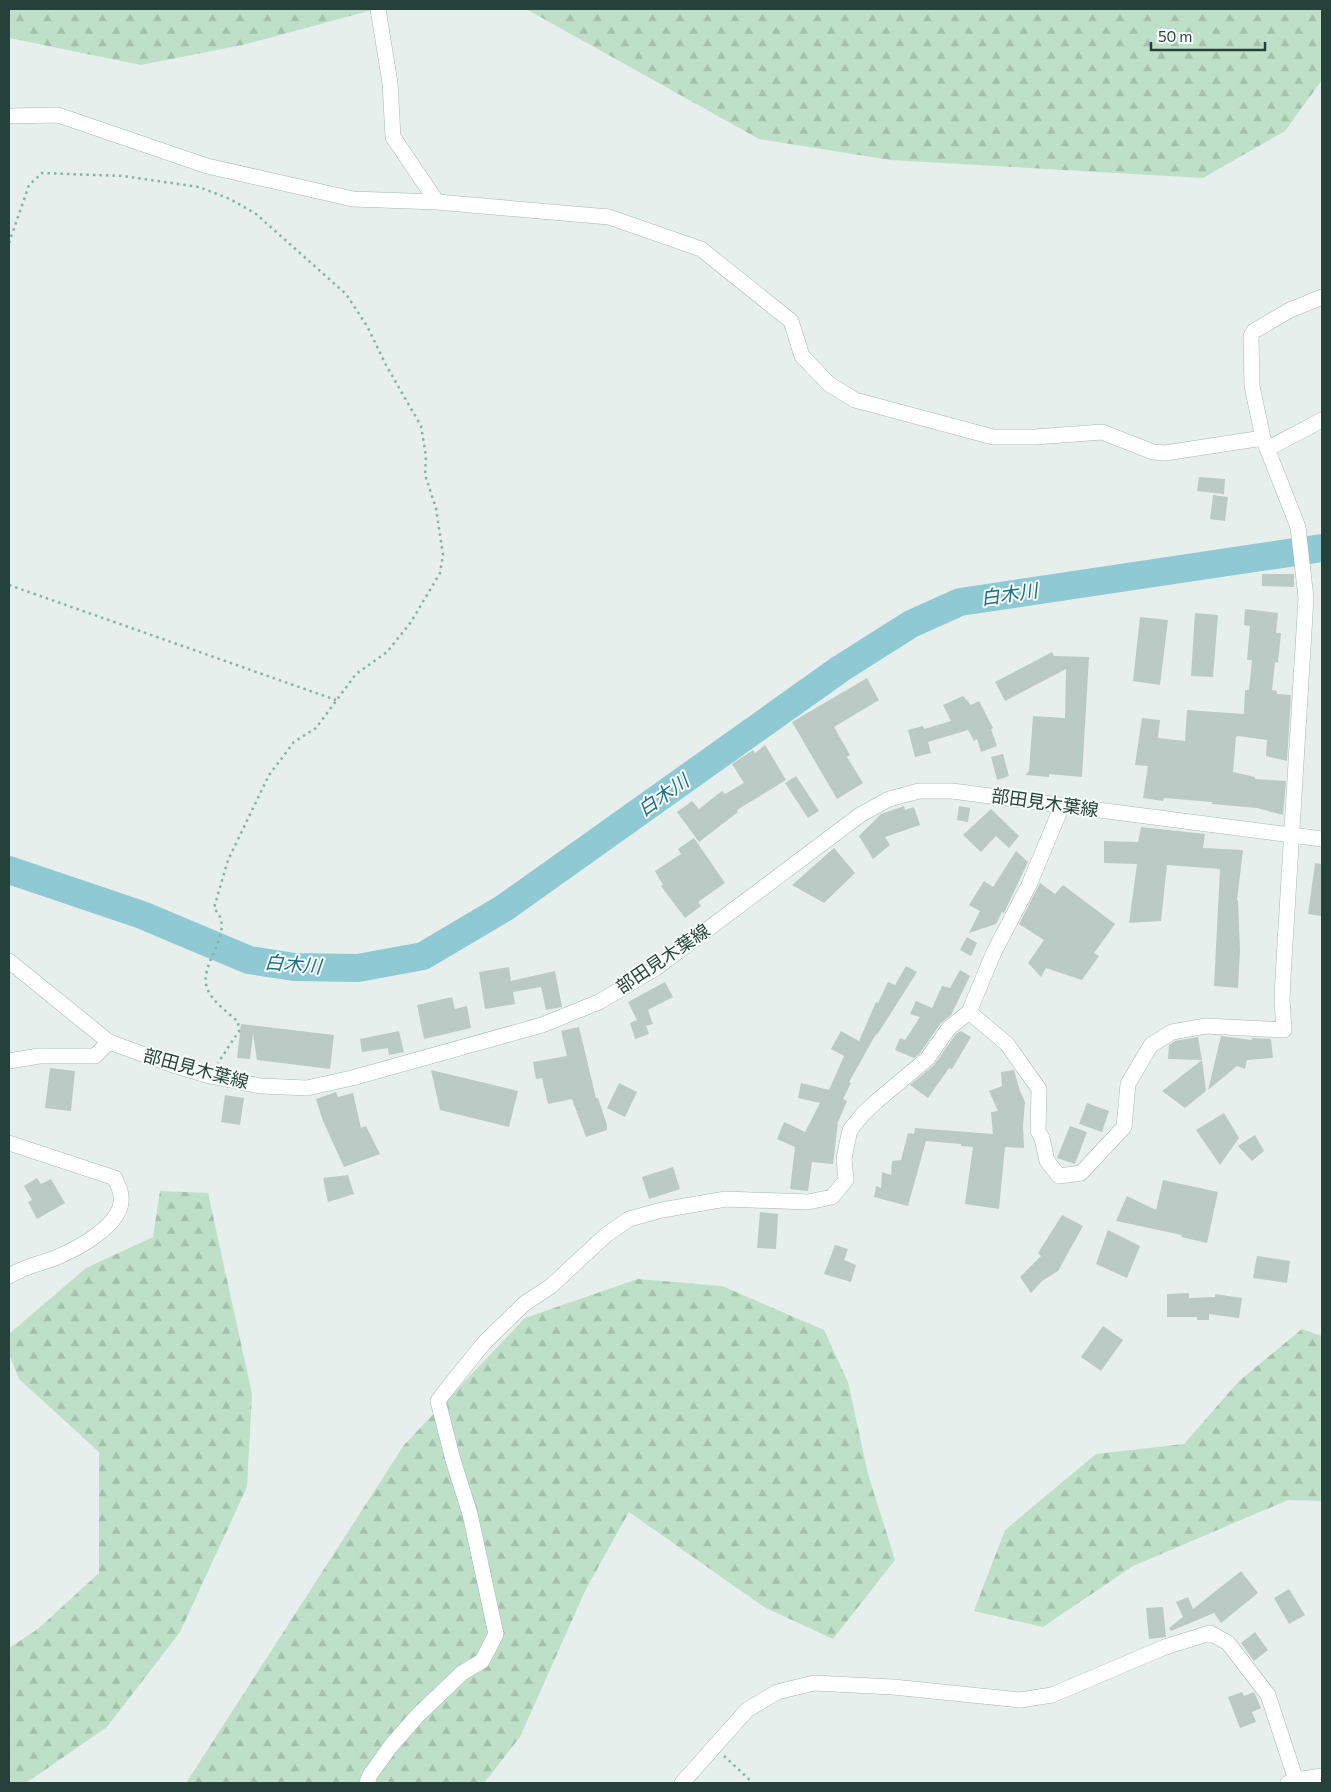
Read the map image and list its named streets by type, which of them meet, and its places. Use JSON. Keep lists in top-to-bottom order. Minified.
{"streets":{"street":["部田見木葉線"]},"water":["白木川"],"scale_bar":"50 m"}
